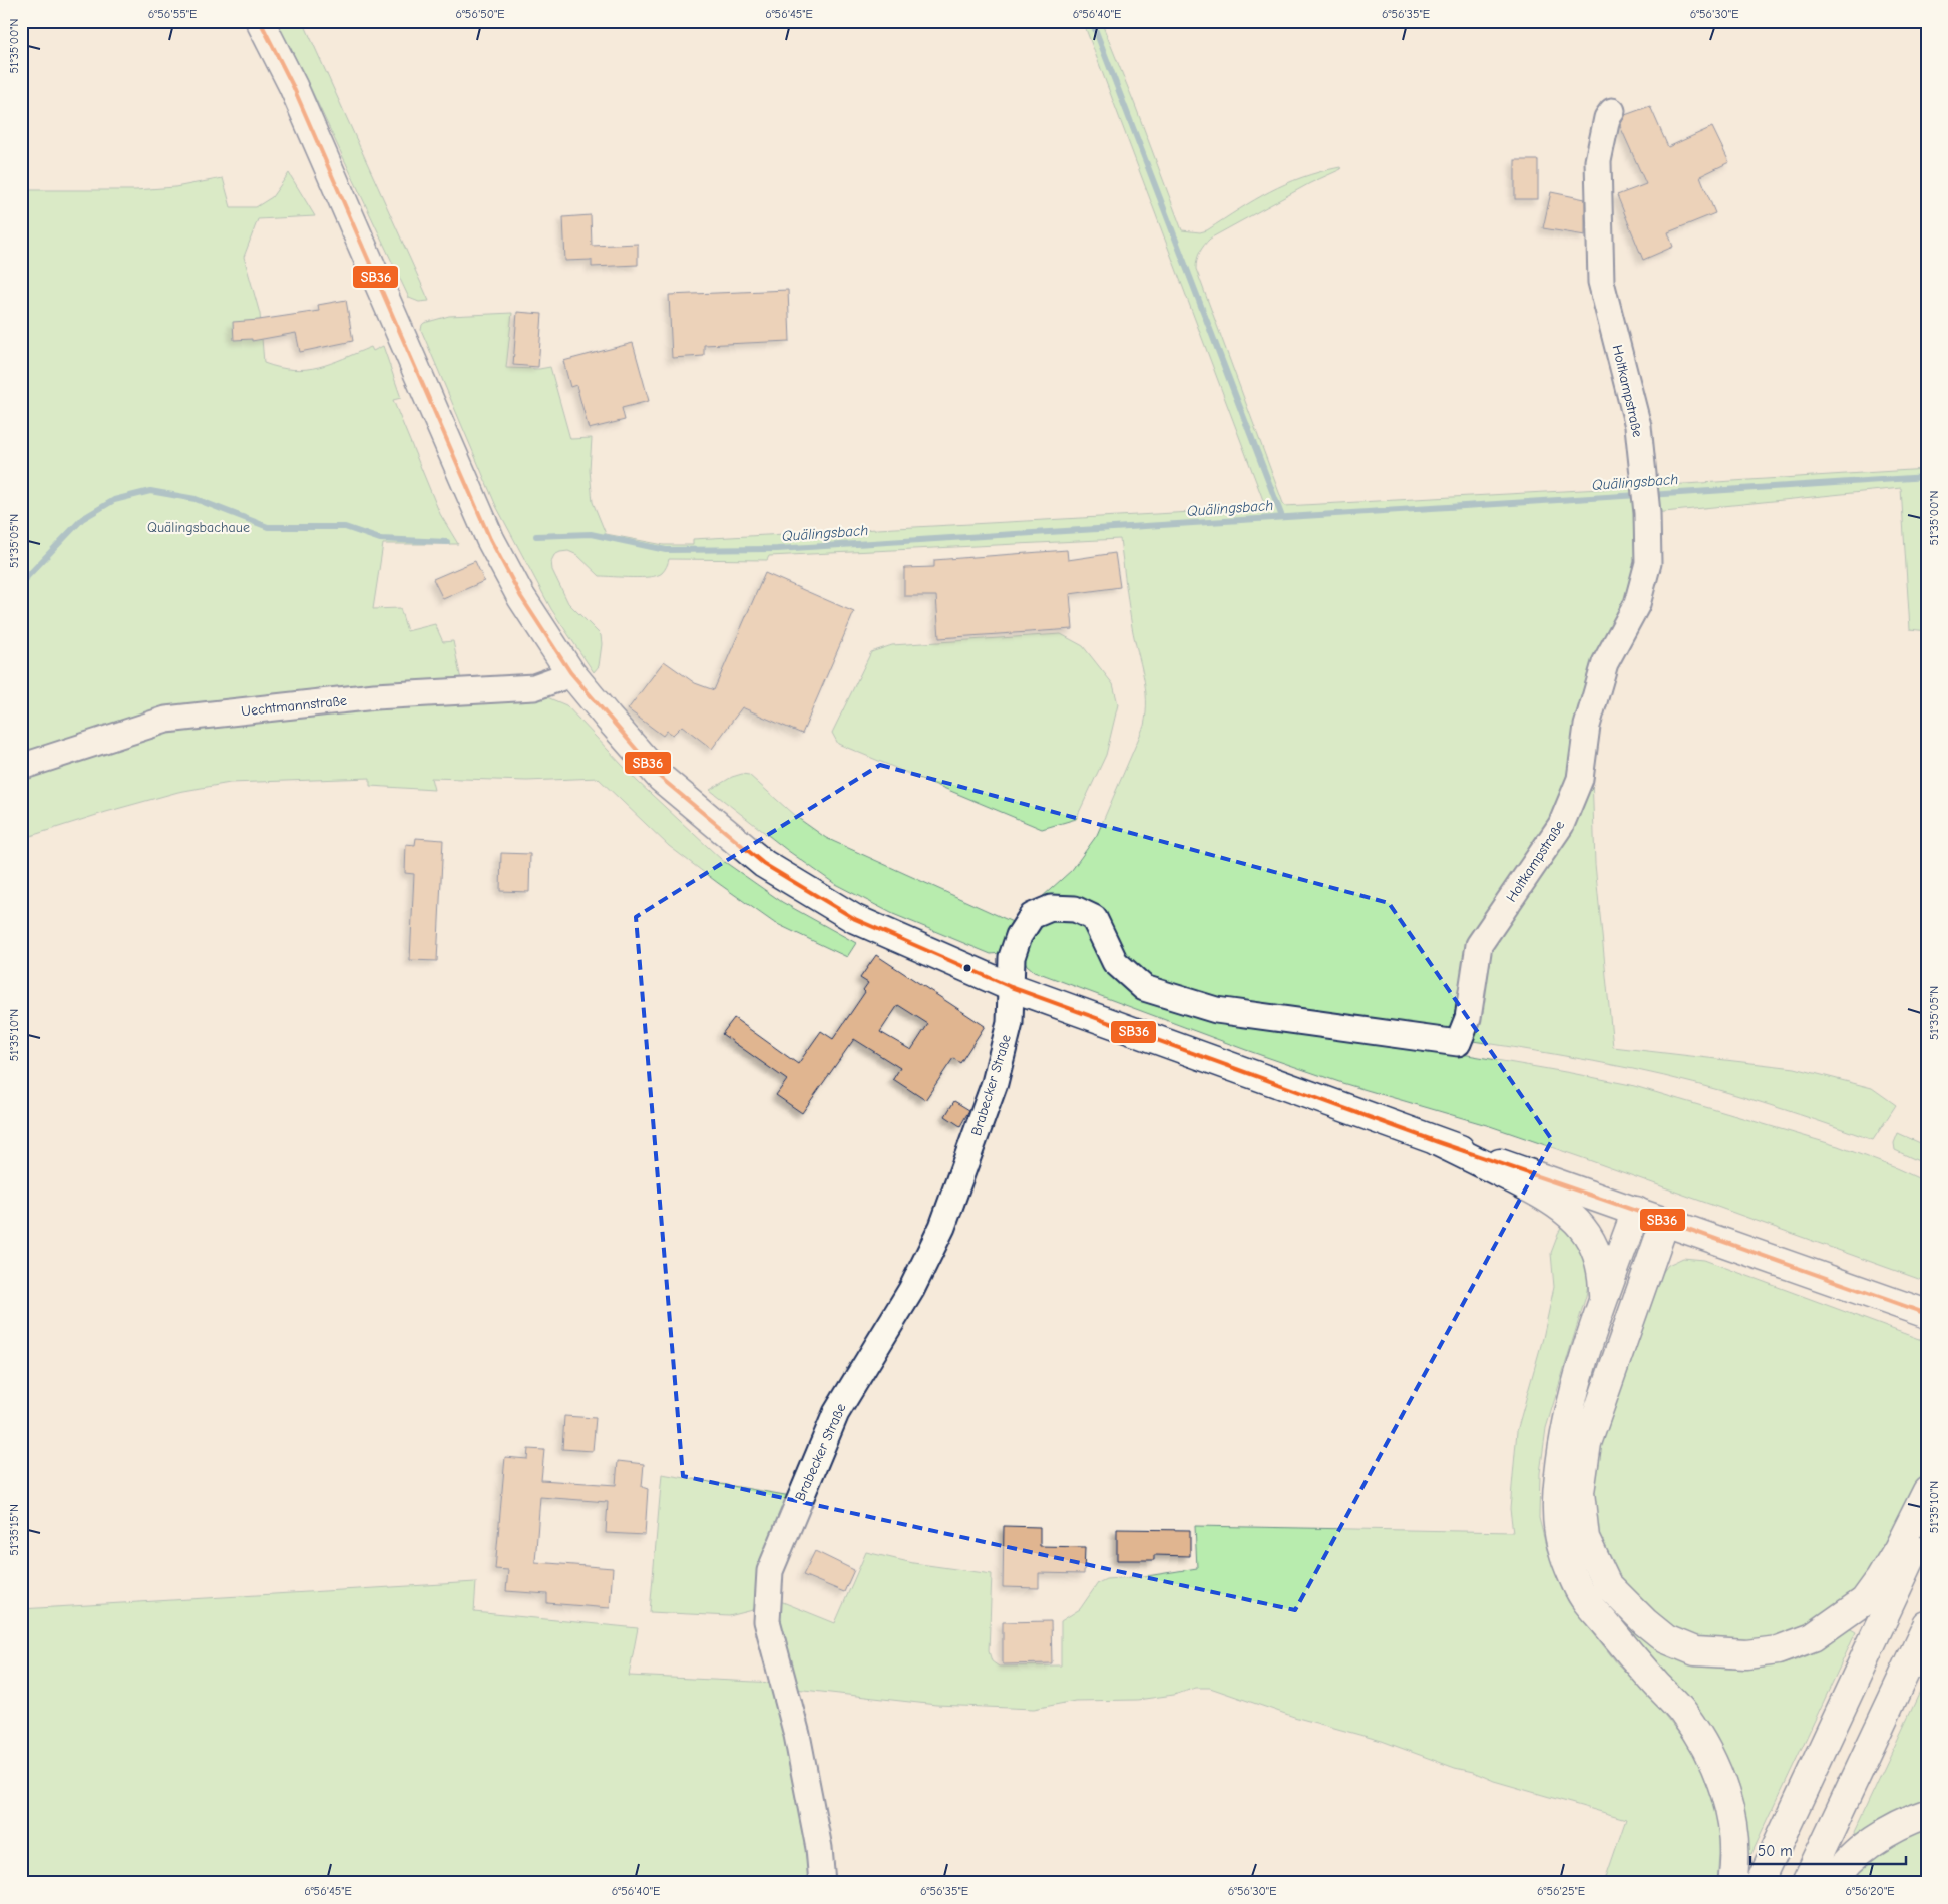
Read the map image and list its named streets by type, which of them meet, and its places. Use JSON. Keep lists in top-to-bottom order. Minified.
{"streets":{"street":["Holtkampstraße","Uechtmannstraße","Brabecker Straße"]},"crossings":[["Holtkampstraße","Brabecker Straße"]],"water":["Quälingsbach"],"parks":["Quälingsbachaue"],"lines":["transit line SB36"],"scale_bar":"50 m","coordinates":["6°56'55\"E","6°56'50\"E","6°56'45\"E","6°56'40\"E","6°56'35\"E","6°56'30\"E","51°35'00\"N","51°35'05\"N","51°35'10\"N","51°35'15\"N","6°56'25\"E","6°56'20\"E"]}
